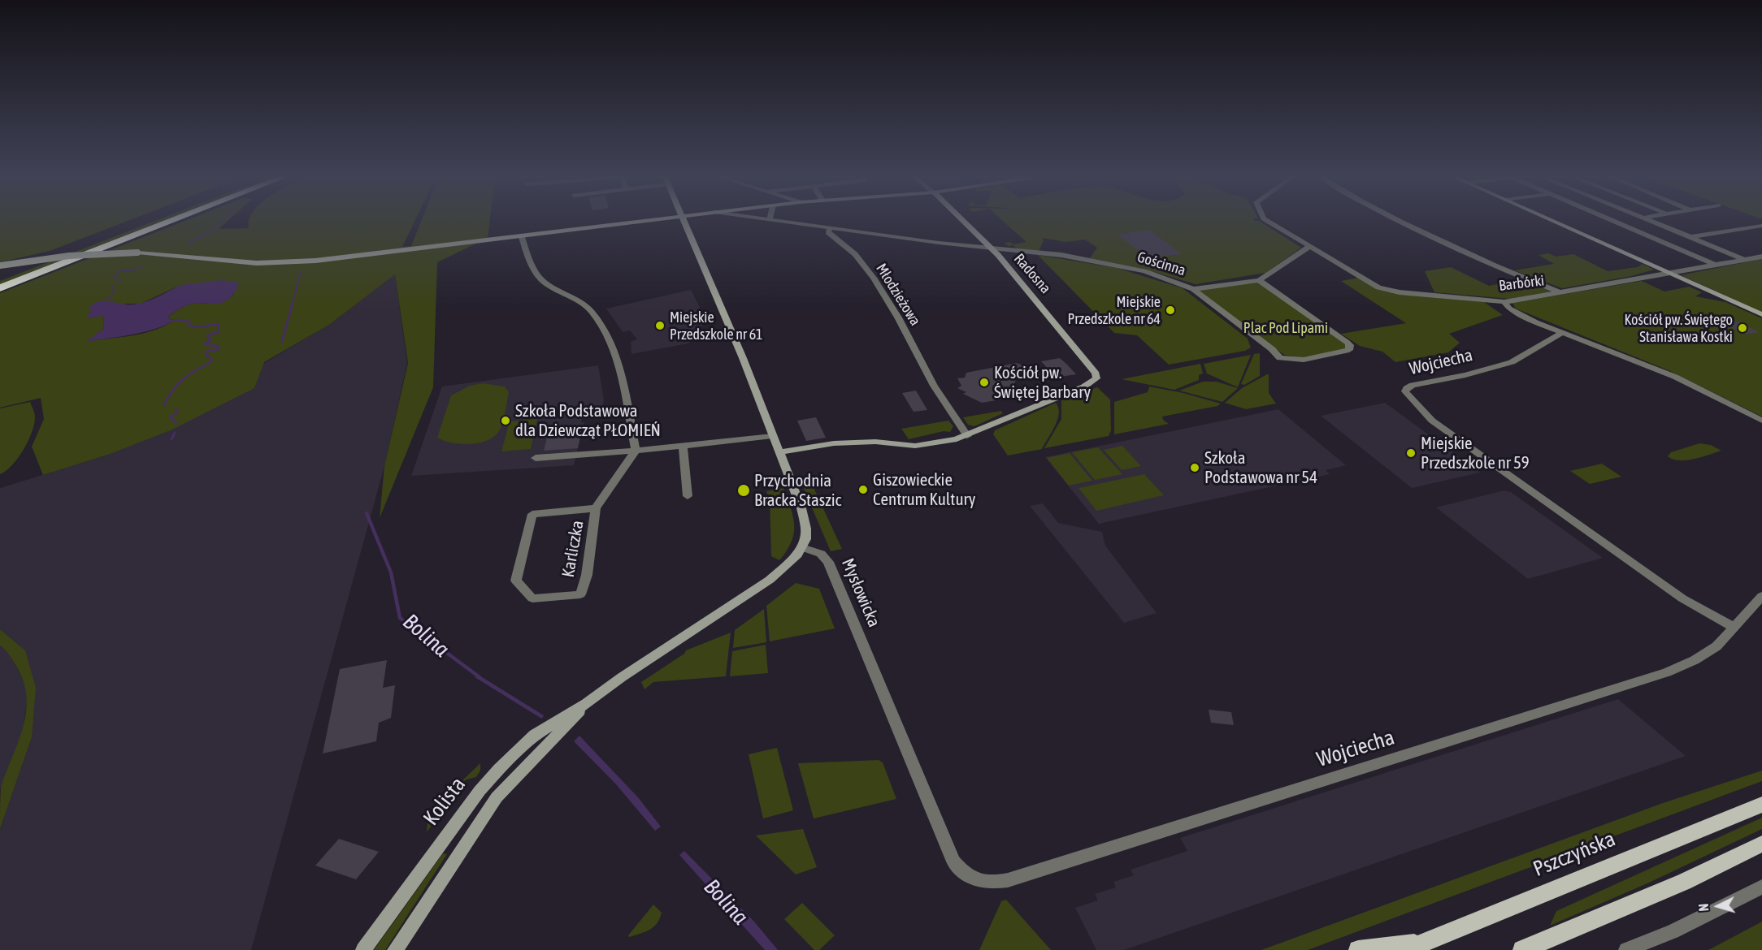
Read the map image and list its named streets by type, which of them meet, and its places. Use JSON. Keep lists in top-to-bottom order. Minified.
{"streets":{"main road":["Pszczyńska"],"street":["Gościnna","Radosna","Barbórki","Młodzieżowa","Wojciecha","Karliczka","Mysłowicka","Kolista"]},"crossings":[["Gościnna","Radosna"],["Gościnna","Młodzieżowa"],["Radosna","Młodzieżowa"],["Wojciecha","Mysłowicka"],["Mysłowicka","Kolista"]],"water":["Bolina"],"parks":["Plac Pod Lipami"],"places":["Miejskie Przedszkole nr 64","Miejskie Przedszkole nr 61","Kościół pw. Świętego Stanisława Kostki","Kościół pw. Świętej Barbary","Szkoła Podstawowa dla Dziewcząt PŁOMIEŃ","Miejskie Przedszkole nr 59","Szkoła Podstawowa nr 54","Giszowieckie Centrum Kultury","Przychodnia Bracka Staszic"],"north":"left"}
